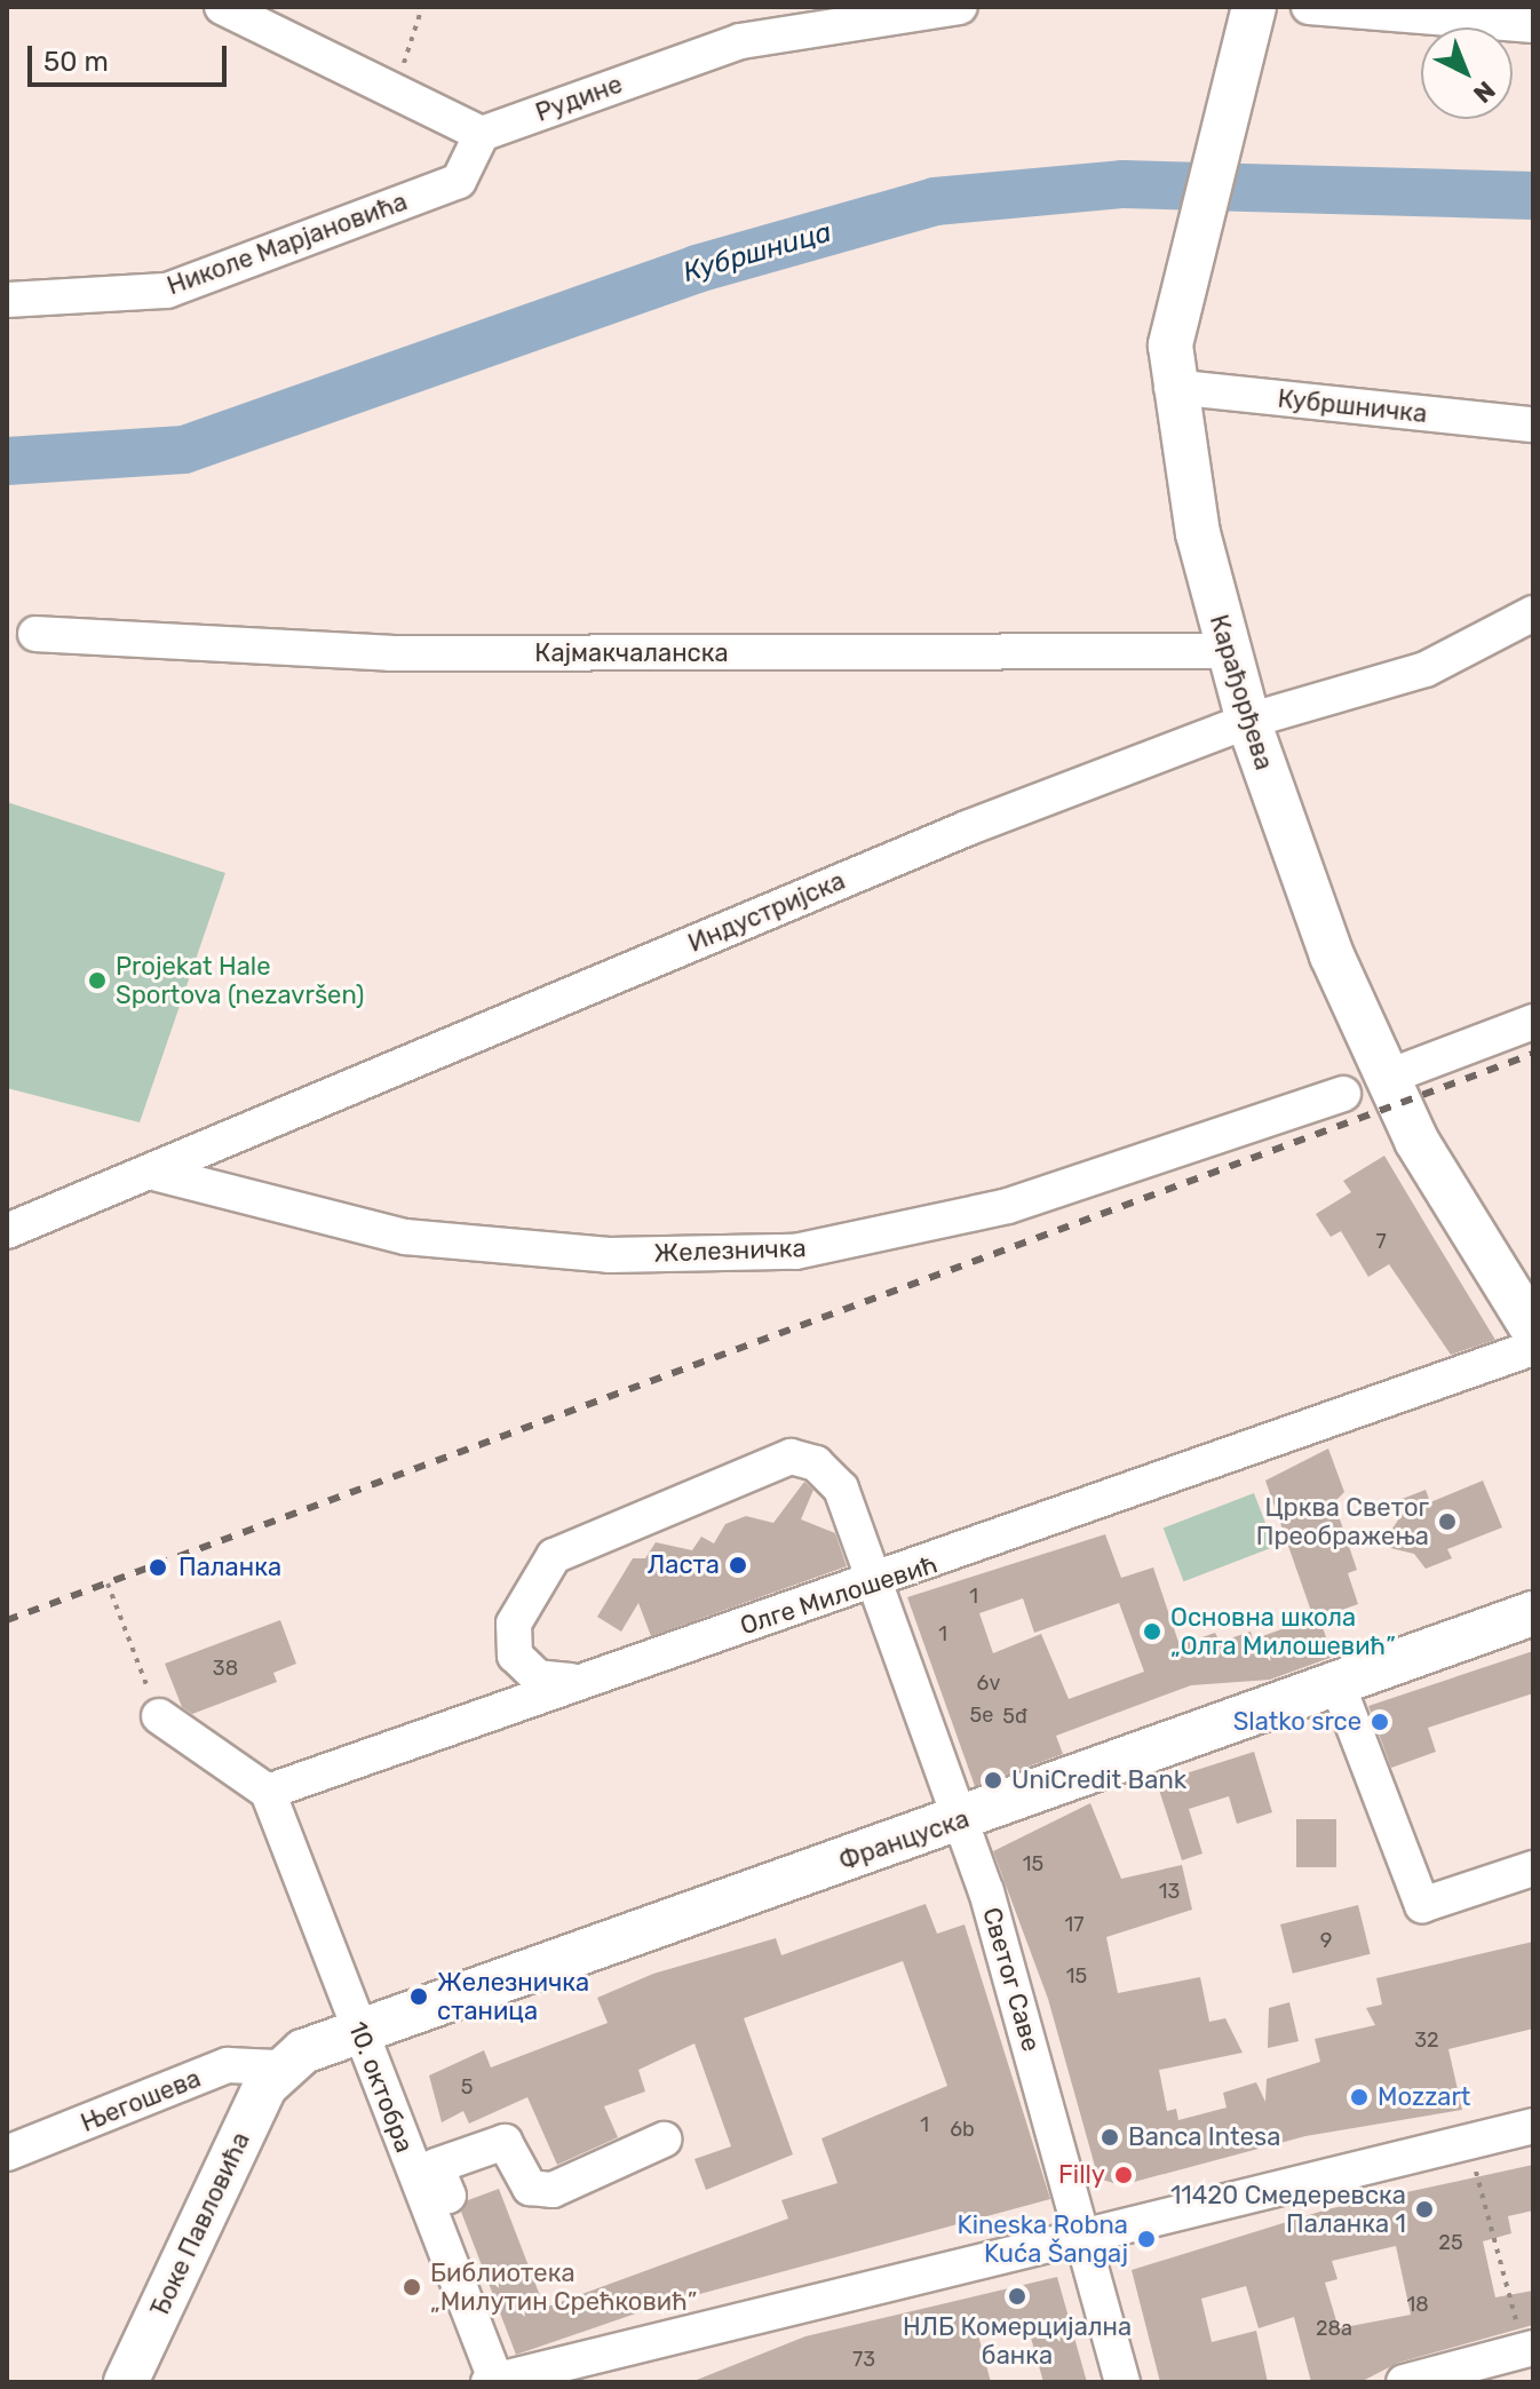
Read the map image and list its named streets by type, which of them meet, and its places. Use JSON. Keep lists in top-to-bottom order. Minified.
{"streets":{"main road":["Карађорђева","Француска","Ђоке Павловића"],"street":["Рудине","Николе Марјановића","Кубршничка","Кајмакчаланска","Индустријска","Железничка","Олге Милошевић","Светог Саве","10. октобра","Његошева"]},"crossings":[["Рудине","Николе Марјановића"],["Кубршничка","Карађорђева"],["Кајмакчаланска","Карађорђева"],["Карађорђева","Индустријска"],["Индустријска","Железничка"],["Олге Милошевић","Светог Саве"],["Олге Милошевић","10. октобра"],["Француска","Светог Саве"],["Француска","10. октобра"],["Француска","Његошева"],["Француска","Ђоке Павловића"],["Његошева","Ђоке Павловића"]],"water":["Кубршница"],"places":["Projekat Hale Sportova (nezavršen)","Црква Светог Преображења","Ласта","Паланка","Основна школа „Олга Милошевић”","Slatko srce","UniCredit Bank","Железничка станица","Mozzart","Banca Intesa","Filly","11420 Смедеревска Паланка 1","Kineska Robna Kuća Šangaj","Библиотека „Милутин Срећковић”","НЛБ Комерцијална банка"],"house_numbers":["7","1","1","38","6v","5e","5đ","15","13","17","9","15","32","5","1","6b","25","18","28a","73"],"scale_bar":"50 m","north":"bottom right"}
